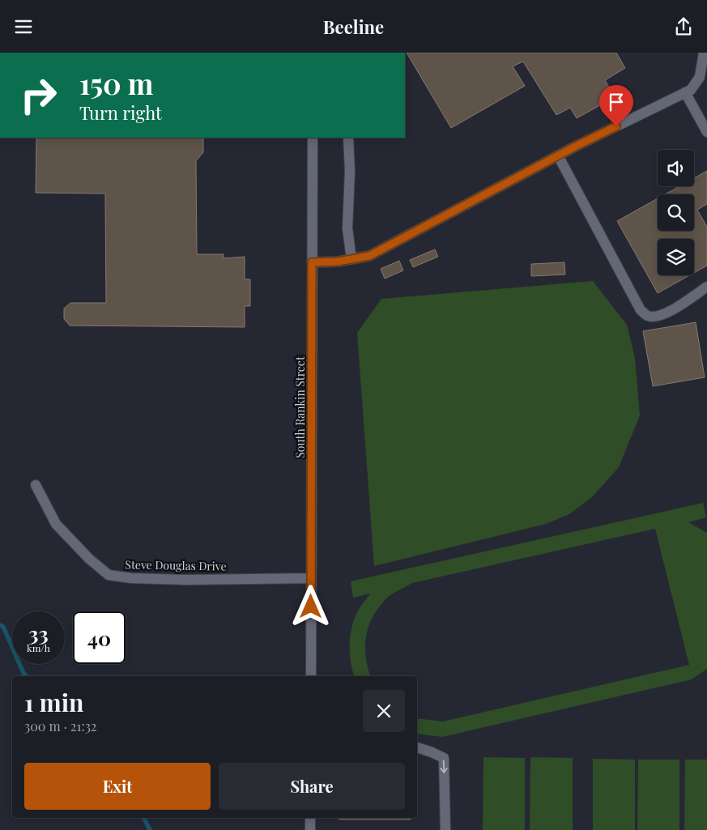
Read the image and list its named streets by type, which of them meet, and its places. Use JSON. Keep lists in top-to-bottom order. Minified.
{"streets":{"street":["South Rankin Street","Steve Douglas Drive"]},"crossings":[["South Rankin Street","Steve Douglas Drive"]],"page":{"header":"Beeline","turn":["150 m","Turn right"],"speed":"33 km/h","limit":"40","heading":["1 min","300 m · 21:32"],"buttons":["Exit","Share"]}}
